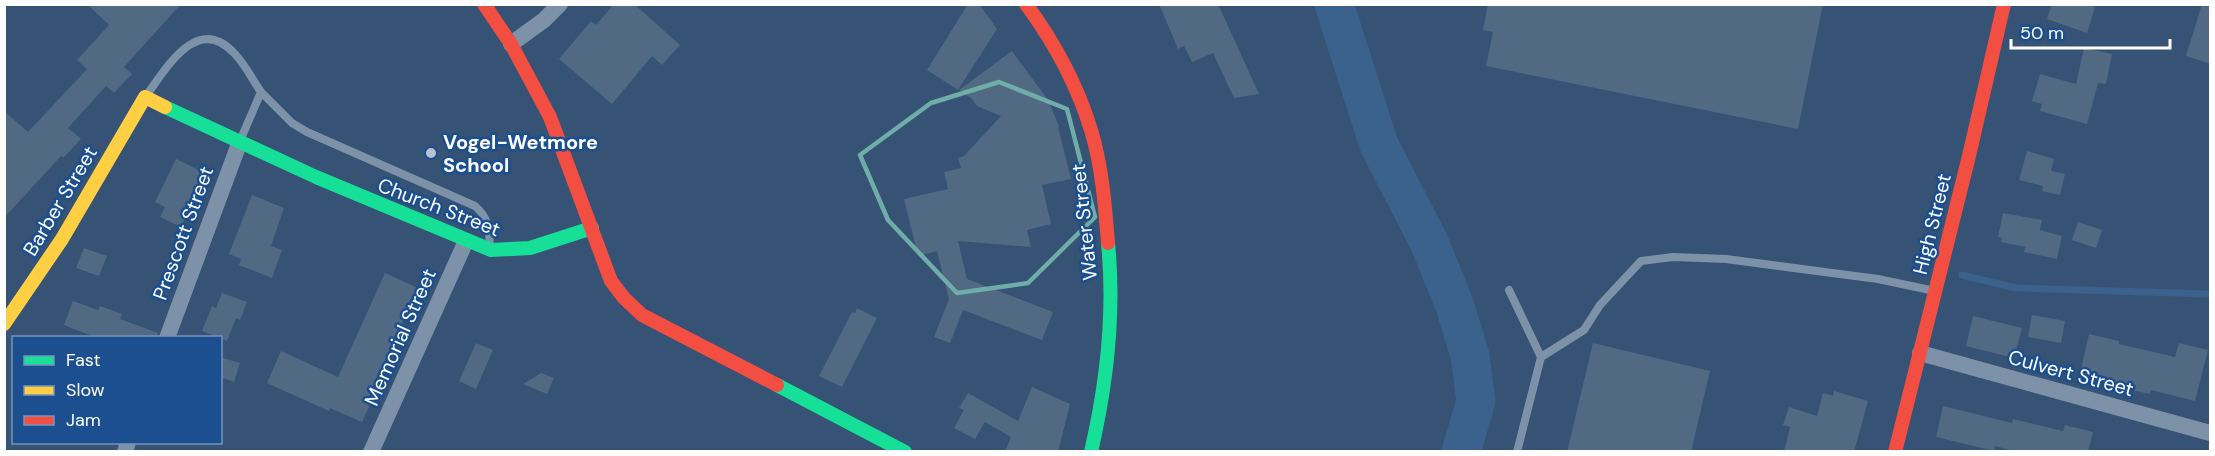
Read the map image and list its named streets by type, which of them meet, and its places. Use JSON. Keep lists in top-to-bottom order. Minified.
{"streets":{"street":["Barber Street","Church Street","Water Street","High Street","Prescott Street","Memorial Street","Culvert Street"]},"crossings":[["Barber Street","Church Street"],["Church Street","Prescott Street"],["Church Street","Memorial Street"],["High Street","Culvert Street"]],"places":["Vogel-Wetmore School"],"legend":["Fast","Slow","Jam"],"scale_bar":"50 m"}
